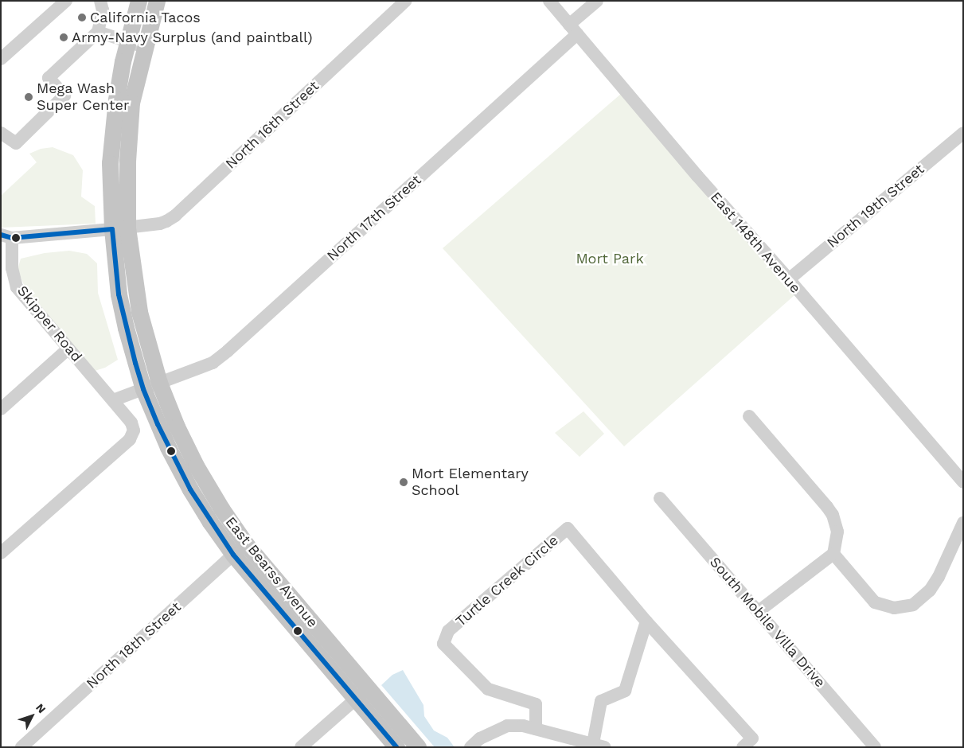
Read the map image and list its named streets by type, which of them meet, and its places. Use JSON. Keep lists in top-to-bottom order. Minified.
{"streets":{"main road":["East Bearss Avenue"],"street":["North 16th Street","North 19th Street","North 17th Street","East 148th Avenue","Skipper Road","Turtle Creek Circle","South Mobile Villa Drive","North 18th Street"]},"crossings":[["North 16th Street","Skipper Road"],["North 16th Street","East Bearss Avenue"],["North 19th Street","East 148th Avenue"],["North 17th Street","East 148th Avenue"],["North 17th Street","East Bearss Avenue"],["Skipper Road","East Bearss Avenue"],["East Bearss Avenue","North 18th Street"]],"parks":["Mort Park"],"places":["California Tacos","Army-Navy Surplus (and paintball)","Mega Wash Super Center","Mort Elementary School"],"north":"top right"}
